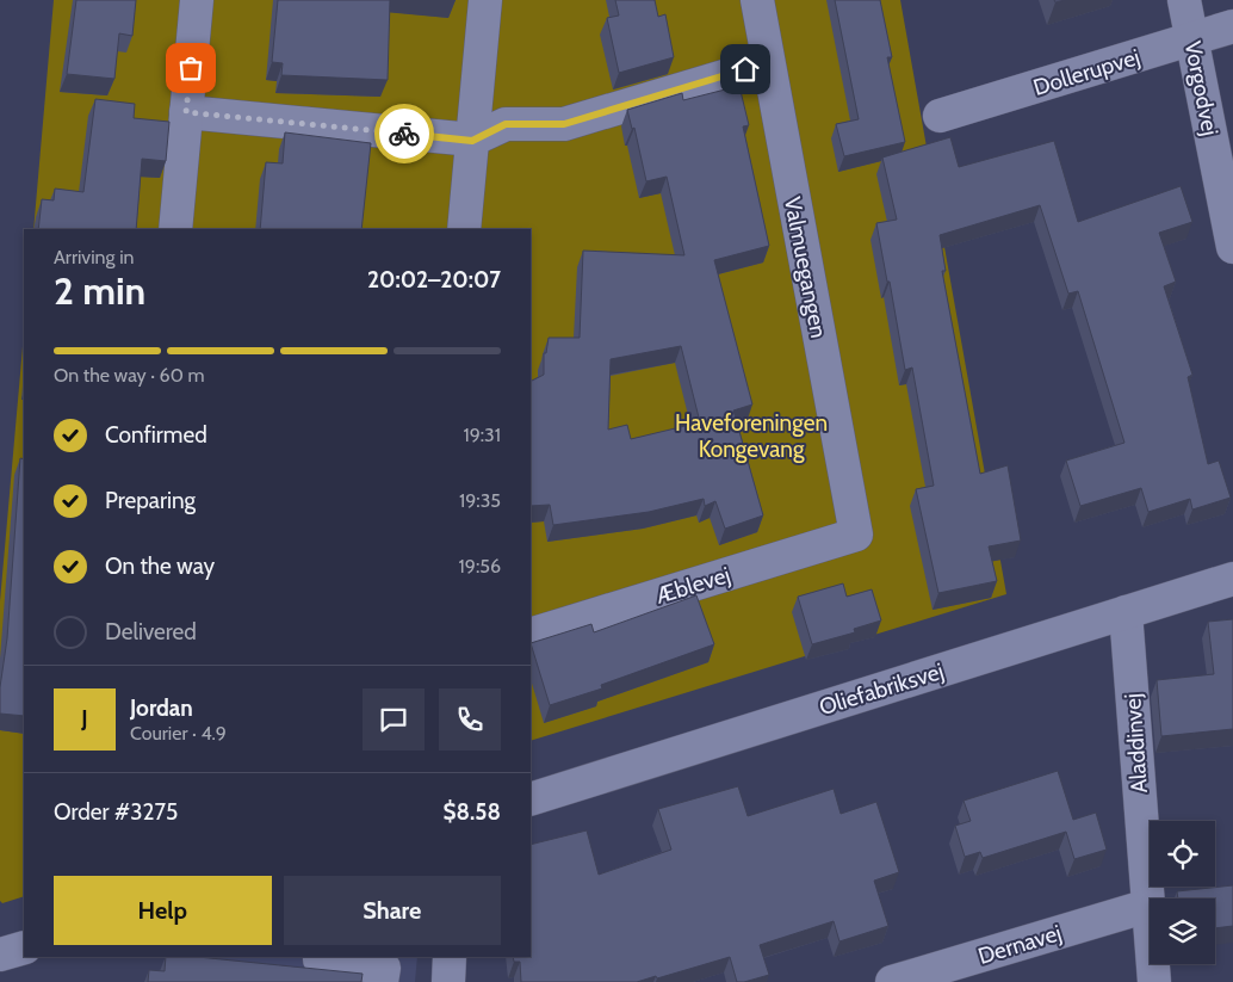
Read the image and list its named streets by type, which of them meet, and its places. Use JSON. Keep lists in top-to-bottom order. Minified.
{"streets":{"street":["Dollerupvej","Vorgodvej","Valmuegangen","Æblevej","Oliefabriksvej","Aladdinvej","Dernavej"]},"crossings":[["Dollerupvej","Vorgodvej"],["Valmuegangen","Æblevej"],["Oliefabriksvej","Aladdinvej"],["Aladdinvej","Dernavej"]],"parks":["Haveforeningen Kongevang"],"page":{"heading":["2 min","Arriving in","20:02–20:07"],"panel":["Jordan","Courier · 4.9","Order #3275","$8.58"],"bar":"On the way · 60 m","list":[["Confirmed","19:31"],["Preparing","19:35"],["On the way","19:56"],"Delivered"],"round":"J","buttons":["Help","Share"]}}
